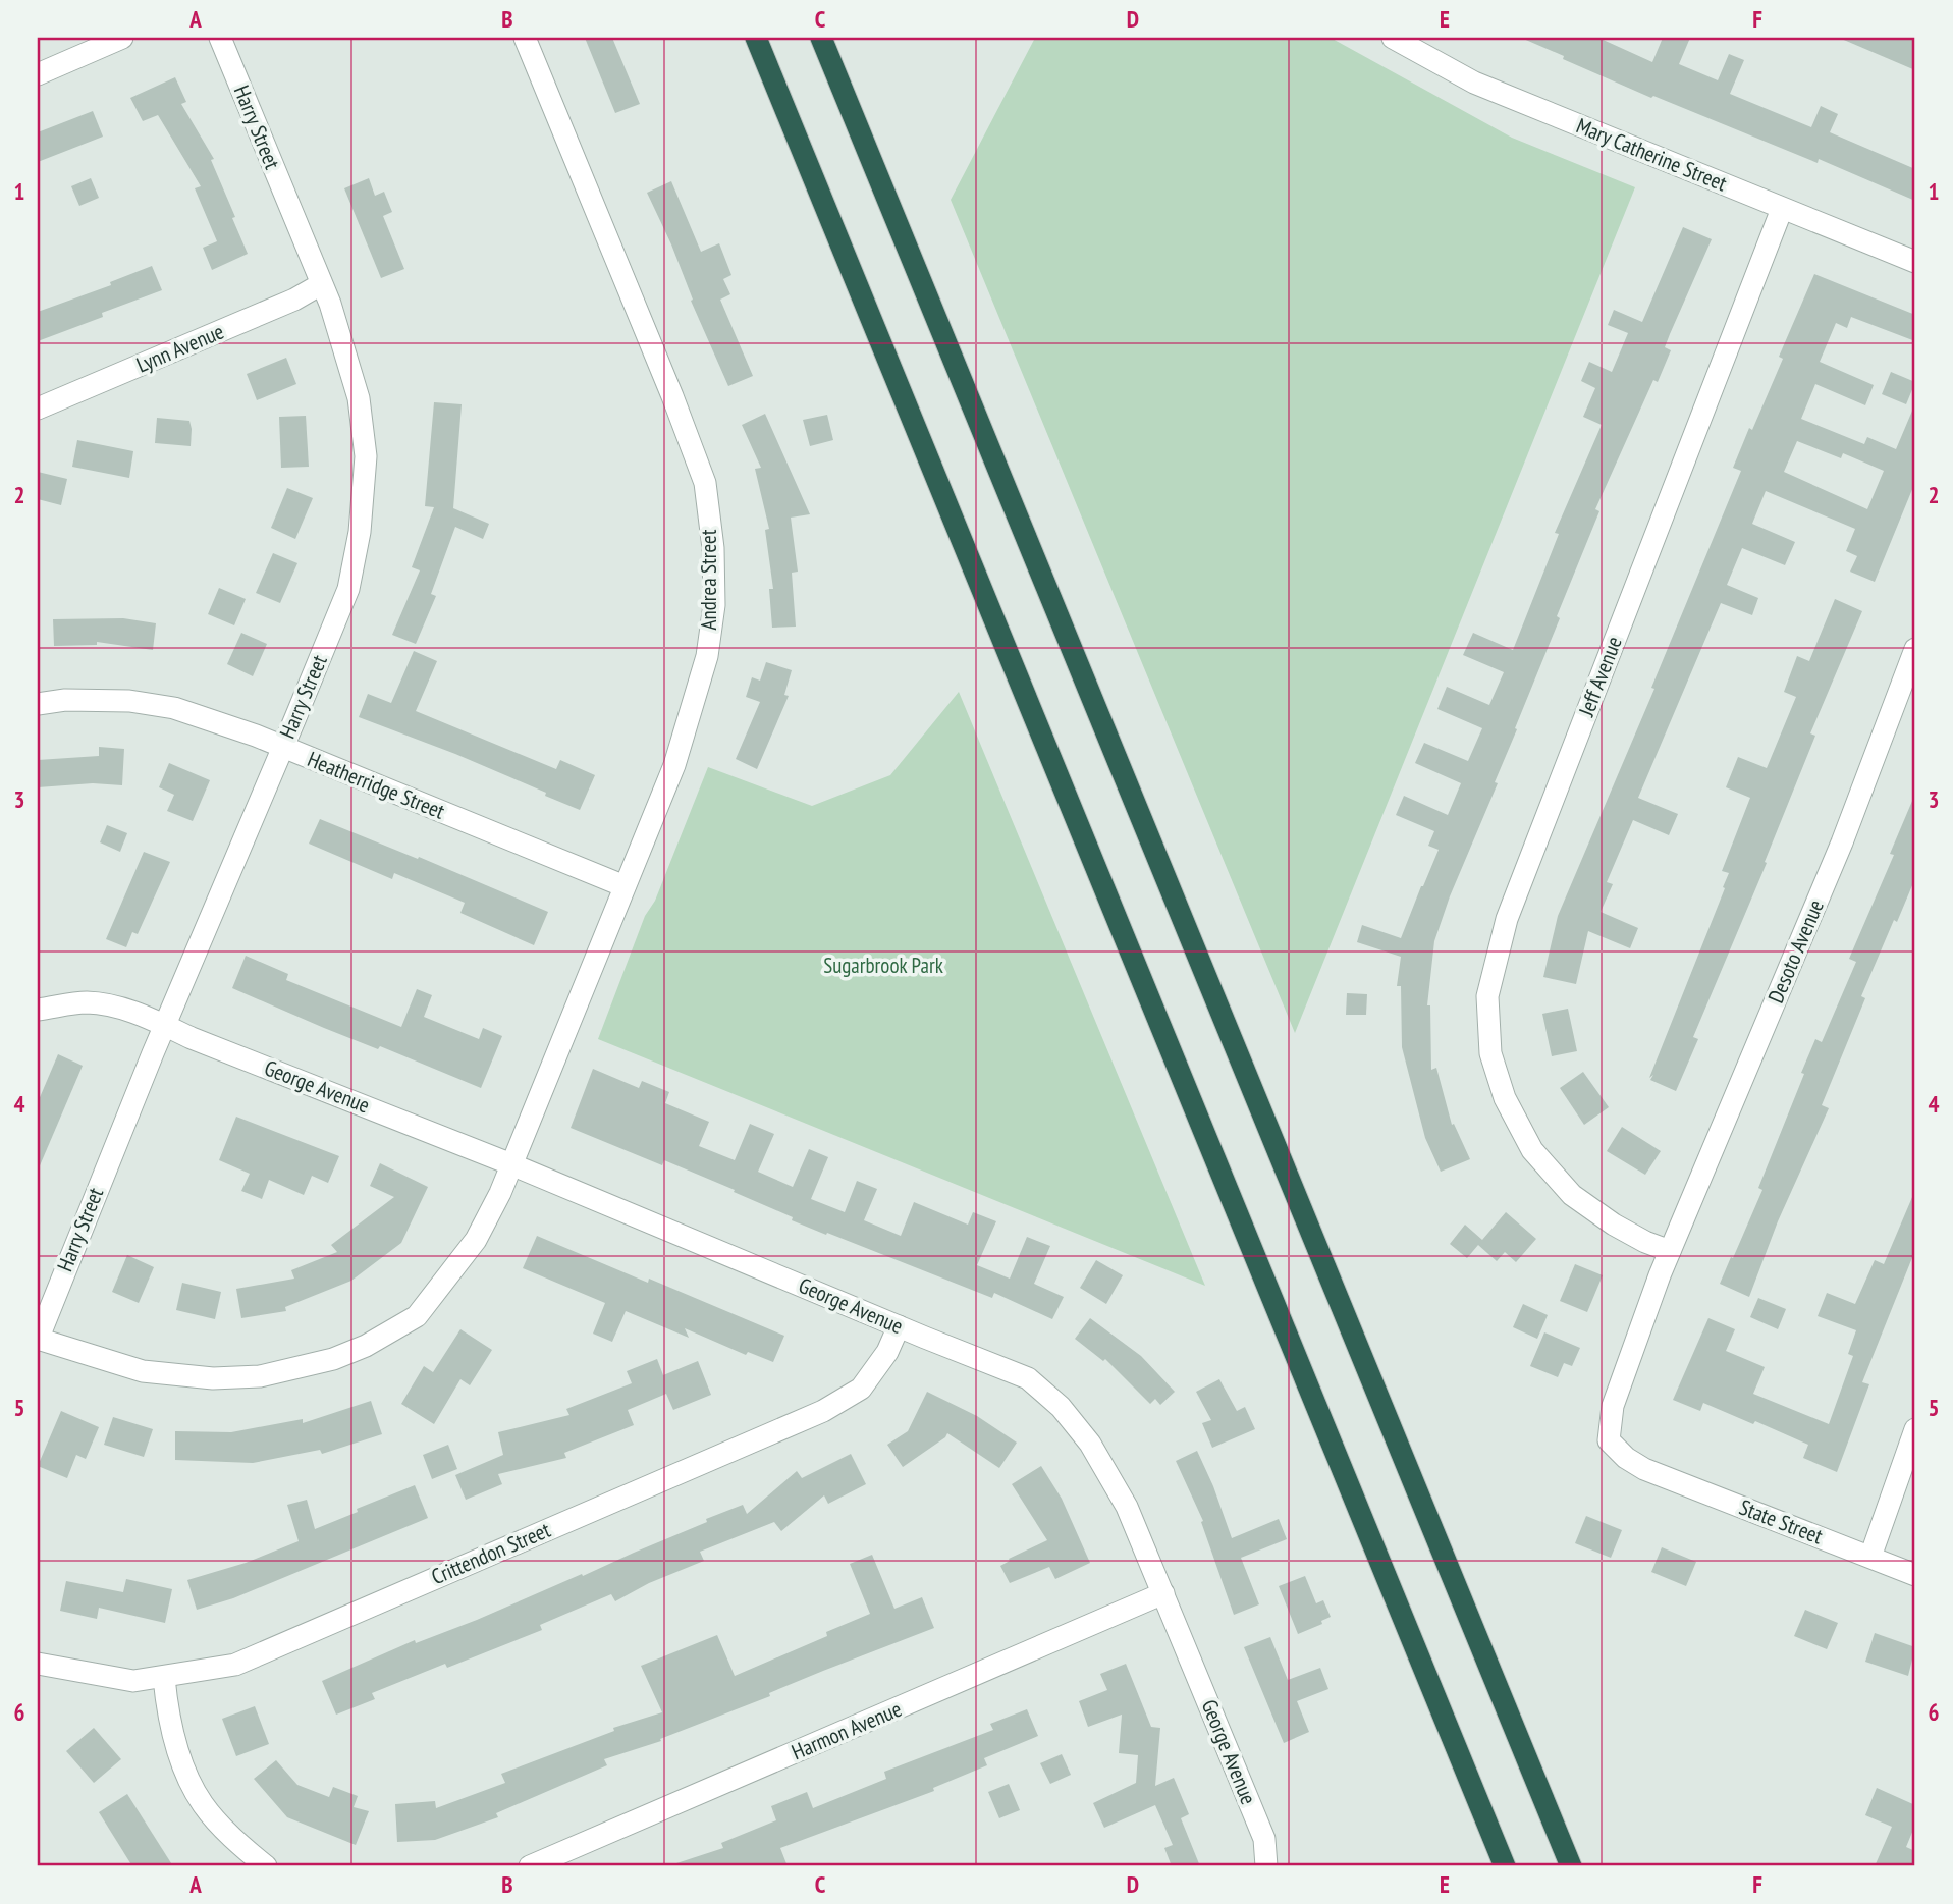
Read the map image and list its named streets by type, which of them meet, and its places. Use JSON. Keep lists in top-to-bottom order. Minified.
{"streets":{"street":["Harry Street","Mary Catherine Street","Lynn Avenue","Andrea Street","Jeff Avenue","Heatherridge Street","Desoto Avenue","George Avenue","State Street","Crittendon Street","Harmon Avenue"]},"crossings":[["Harry Street","Lynn Avenue"],["Harry Street","Andrea Street"],["Harry Street","Heatherridge Street"],["Harry Street","George Avenue"],["Mary Catherine Street","Jeff Avenue"],["Andrea Street","Heatherridge Street"],["Andrea Street","George Avenue"],["Jeff Avenue","Desoto Avenue"],["Desoto Avenue","State Street"],["George Avenue","Crittendon Street"],["George Avenue","Harmon Avenue"]],"parks":["Sugarbrook Park"],"grid":{"columns":["A","B","C","D","E","F"],"rows":["1","2","3","4","5","6"]}}
